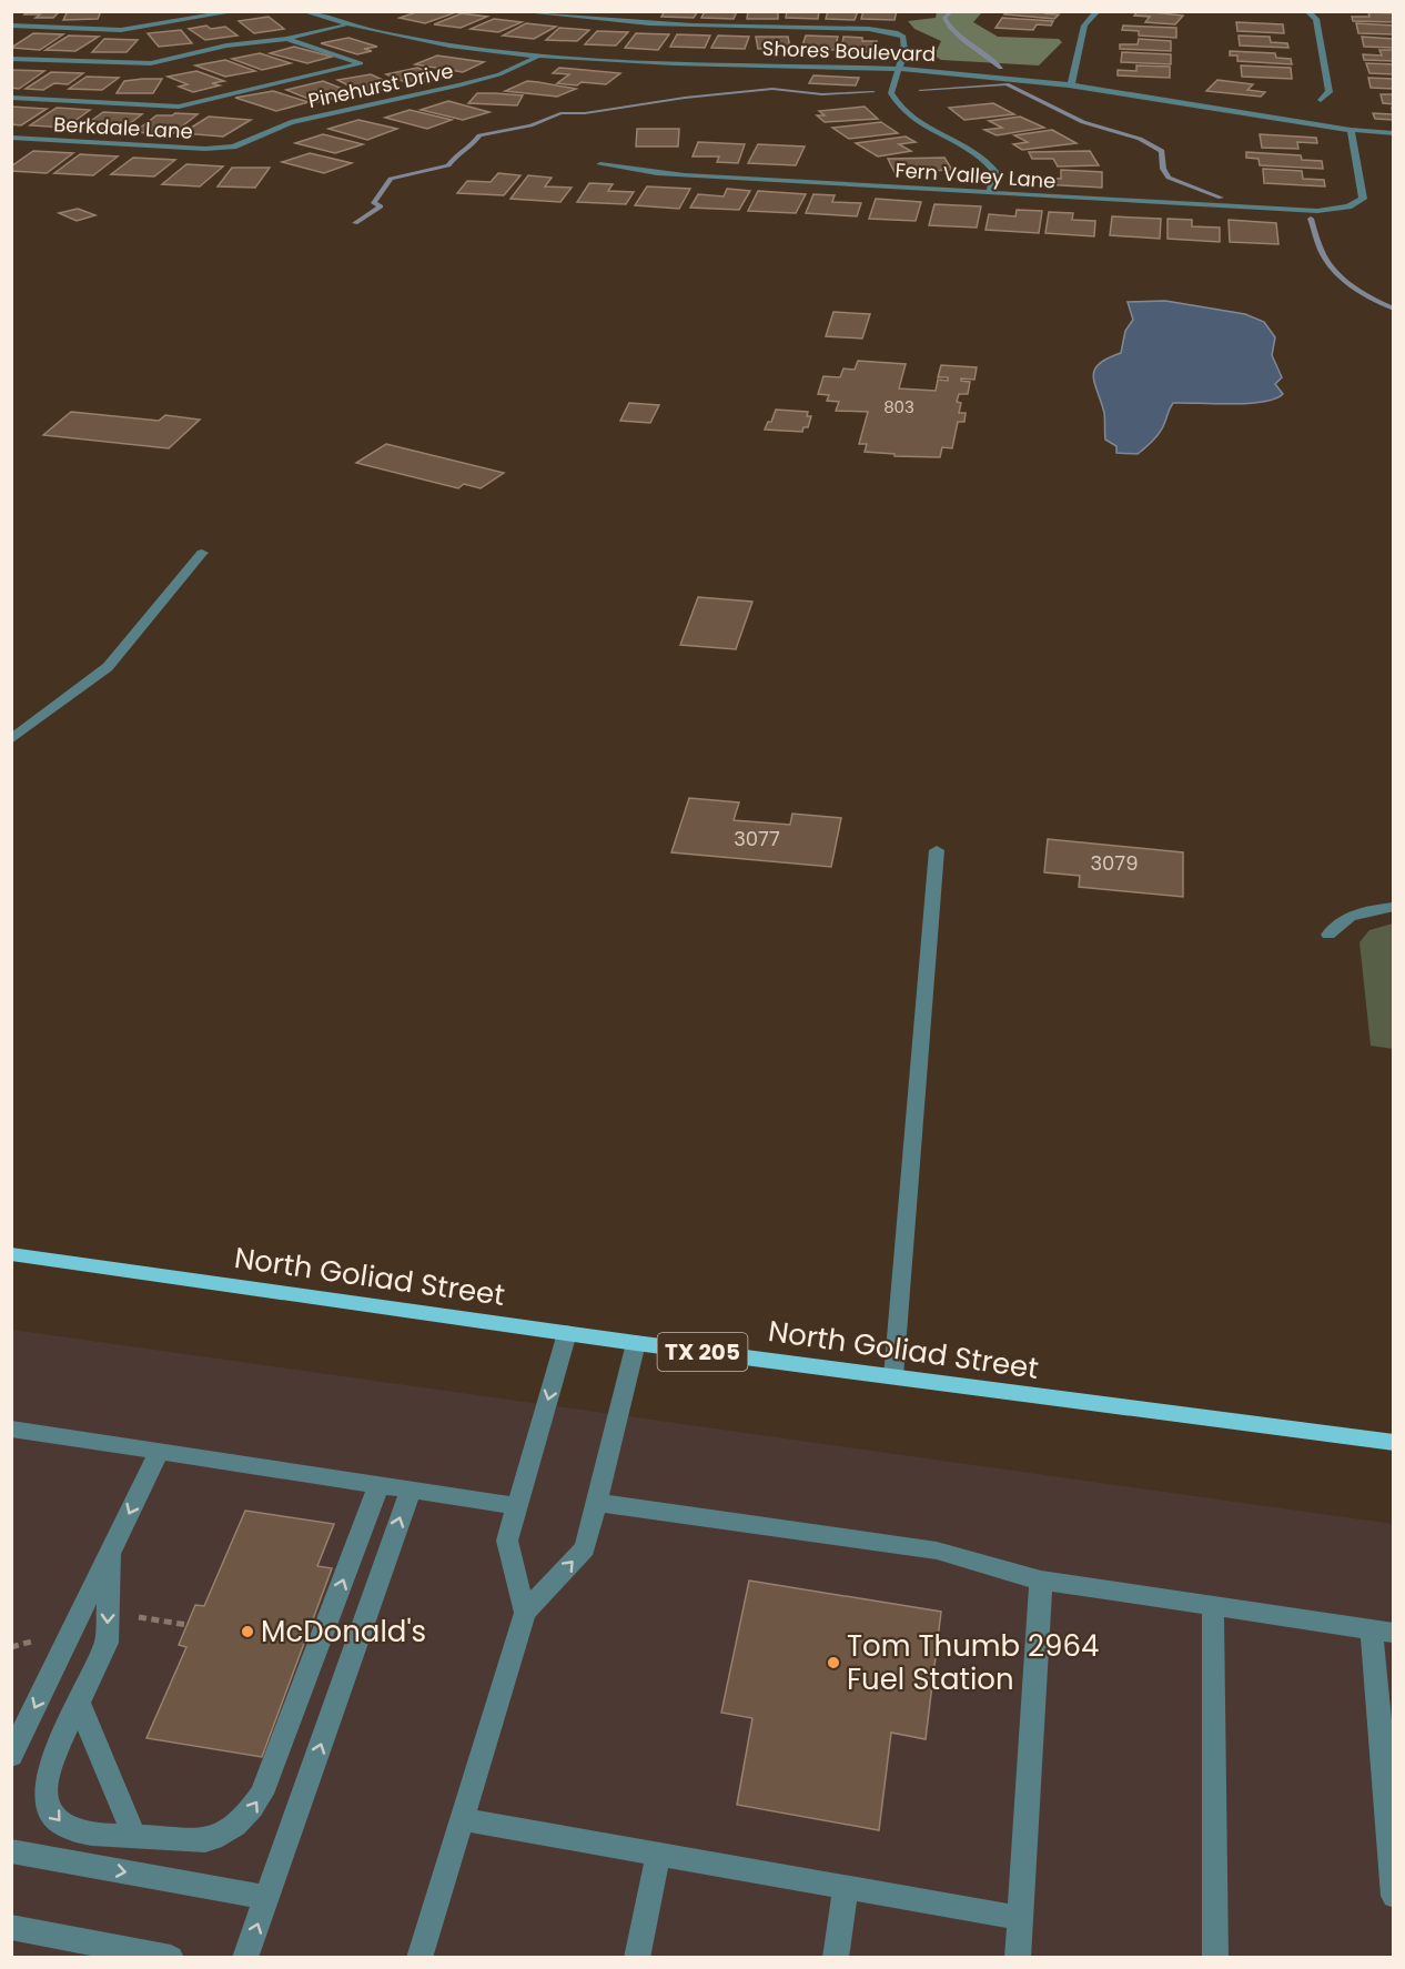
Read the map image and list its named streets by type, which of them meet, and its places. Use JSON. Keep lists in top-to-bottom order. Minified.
{"streets":{"main road":["North Goliad Street","TX 205"],"street":["Shores Boulevard","Pinehurst Drive","Berkdale Lane","Fern Valley Lane"]},"crossings":[["Shores Boulevard","Pinehurst Drive"],["Shores Boulevard","Fern Valley Lane"],["Pinehurst Drive","Berkdale Lane"]],"places":["McDonald's","Tom Thumb 2964 Fuel Station"],"house_numbers":["803","3077","3079"]}
